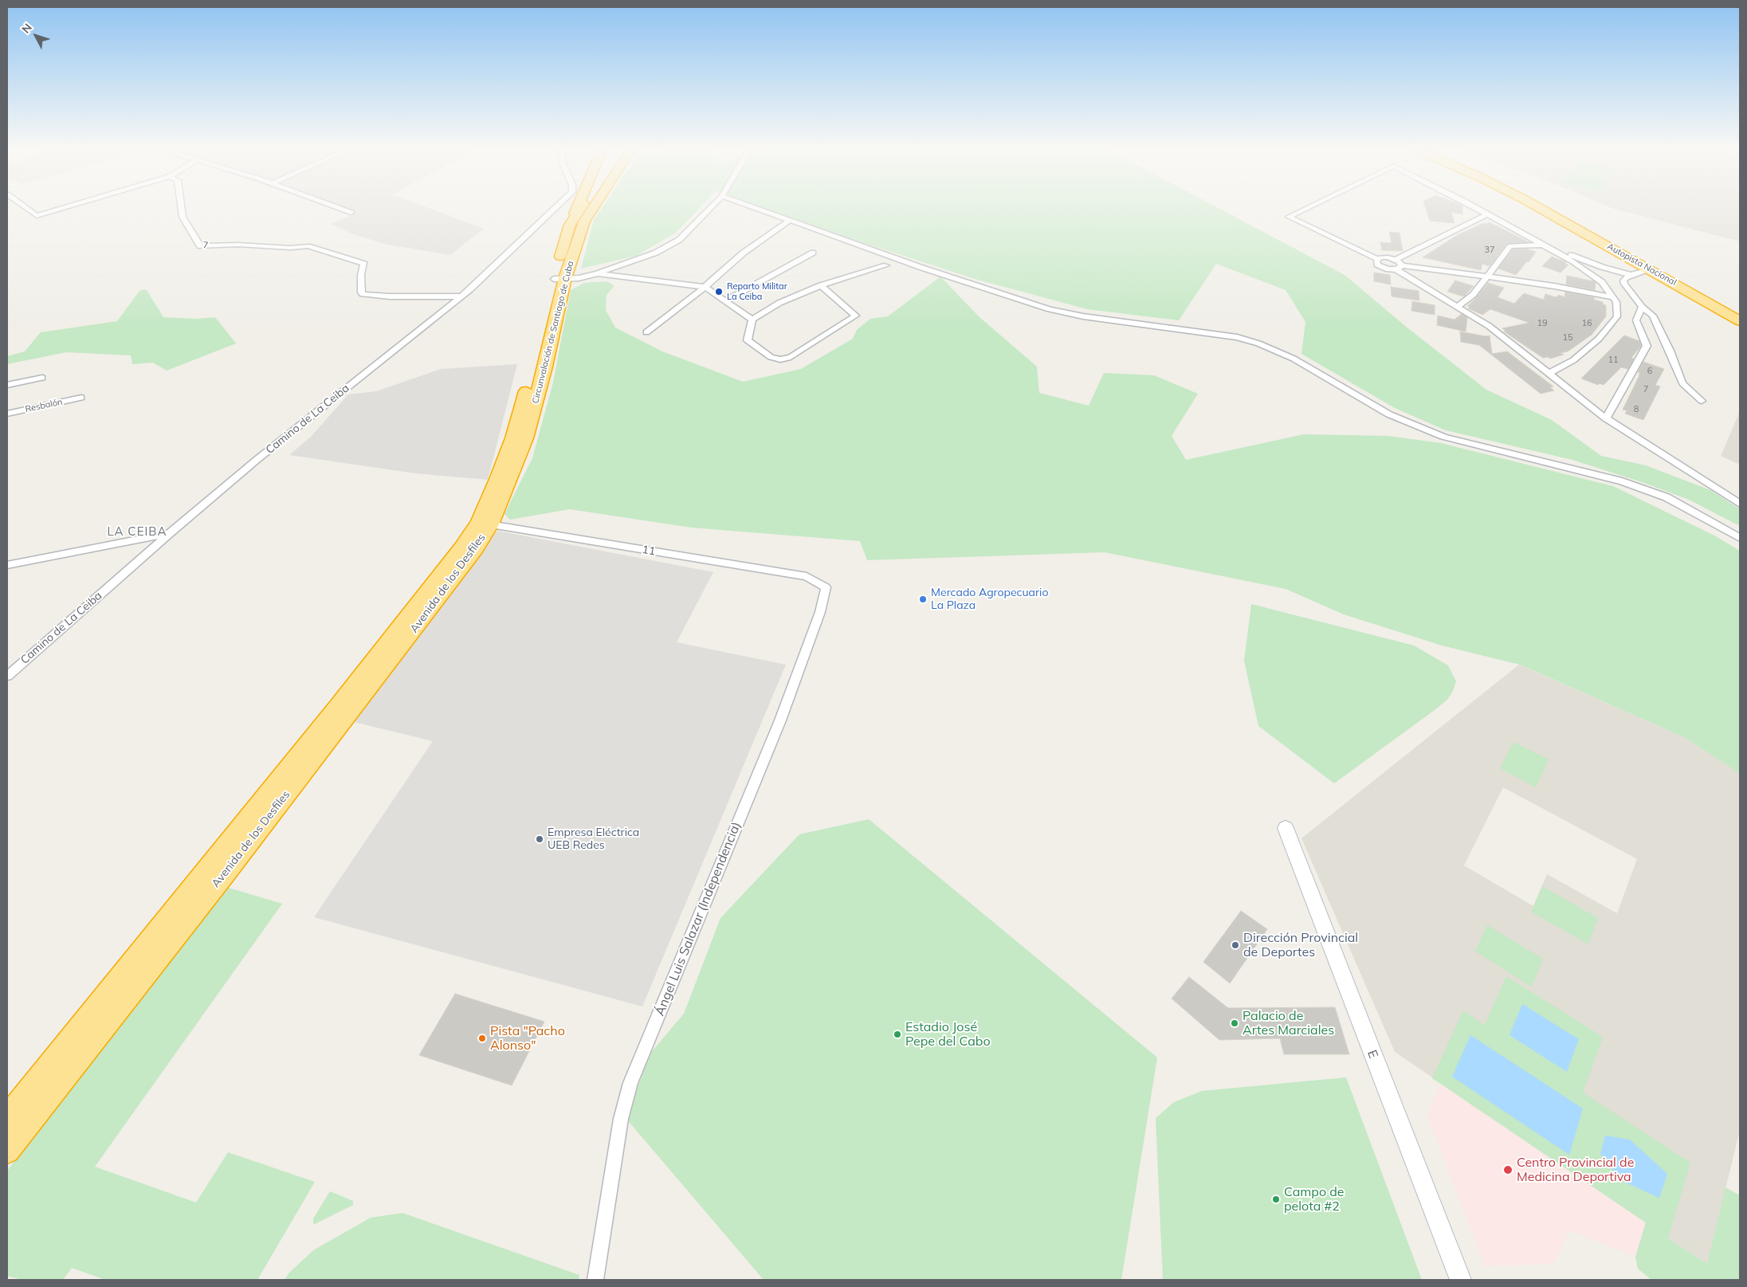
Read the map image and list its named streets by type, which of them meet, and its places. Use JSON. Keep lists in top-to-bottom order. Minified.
{"streets":{"highway":["Autopista Nacional","Circunvalación de Santiago de Cuba","Avenida de los Desfiles"],"street":["7","Resbalón","Camino de La Ceiba","11","Ángel Luis Salazar (Independencia)","E"]},"crossings":[["7","Camino de La Ceiba"],["Circunvalación de Santiago de Cuba","11"],["Circunvalación de Santiago de Cuba","Avenida de los Desfiles"],["11","Avenida de los Desfiles"],["11","Ángel Luis Salazar (Independencia)"]],"districts":["LA CEIBA"],"places":["Reparto Militar La Ceiba","Mercado Agropecuario La Plaza","Empresa Eléctrica UEB Redes","Dirección Provincial de Deportes","Palacio de Artes Marciales","Estadio José Pepe del Cabo","Pista \"Pacho Alonso\"","Centro Provincial de Medicina Deportiva","Campo de pelota #2"],"house_numbers":["37","19","16","15","11","6","7","8"],"north":"top left"}
